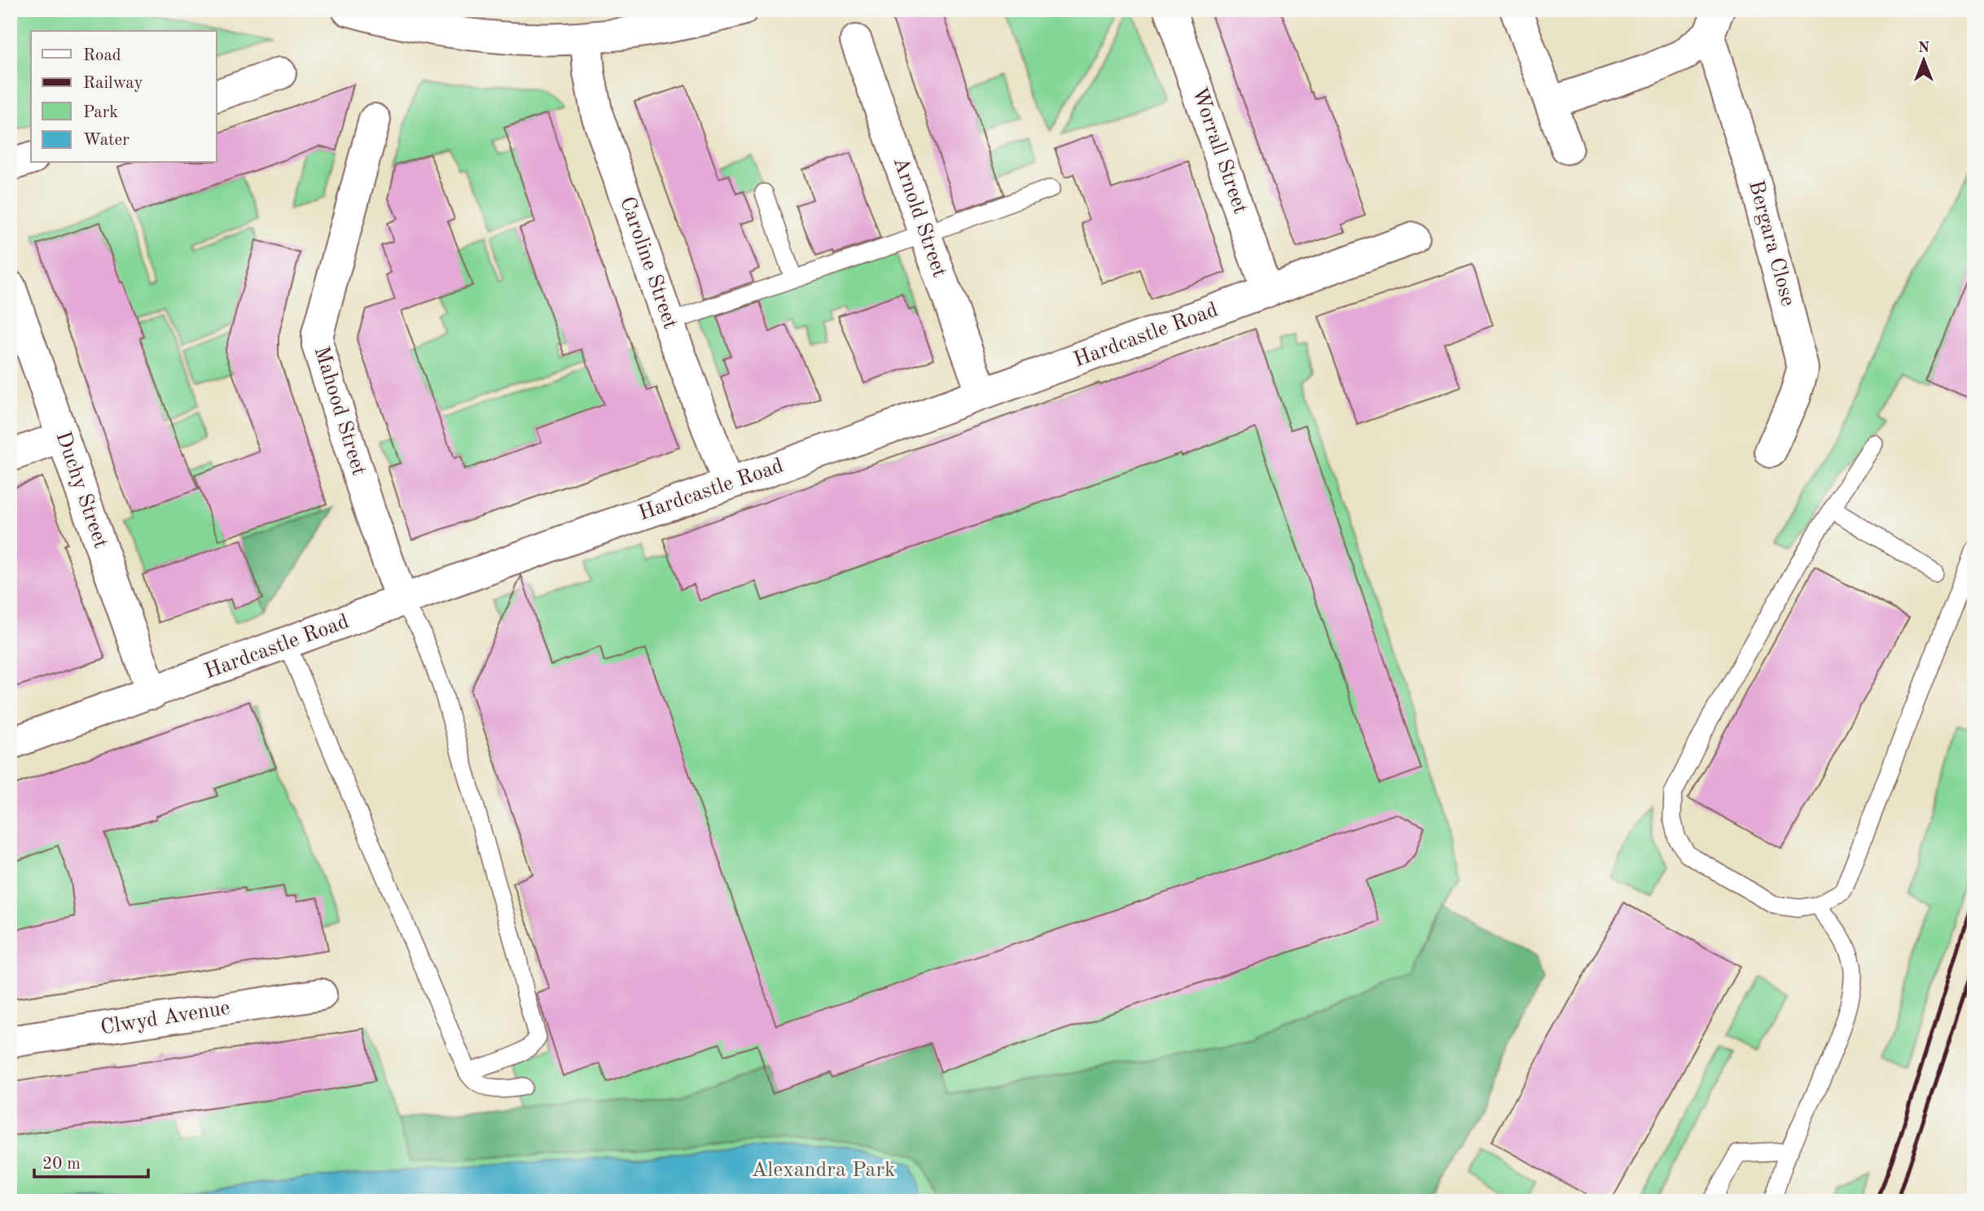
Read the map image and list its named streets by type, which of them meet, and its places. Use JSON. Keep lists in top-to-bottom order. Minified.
{"streets":{"street":["Worrall Street","Arnold Street","Bergara Close","Caroline Street","Hardcastle Road","Mahood Street","Duchy Street","Clwyd Avenue"]},"crossings":[["Worrall Street","Hardcastle Road"],["Arnold Street","Hardcastle Road"],["Caroline Street","Hardcastle Road"],["Hardcastle Road","Mahood Street"],["Hardcastle Road","Duchy Street"]],"parks":["Alexandra Park"],"legend":["Road","Railway","Park","Water"],"scale_bar":"20 m","north":"top"}
